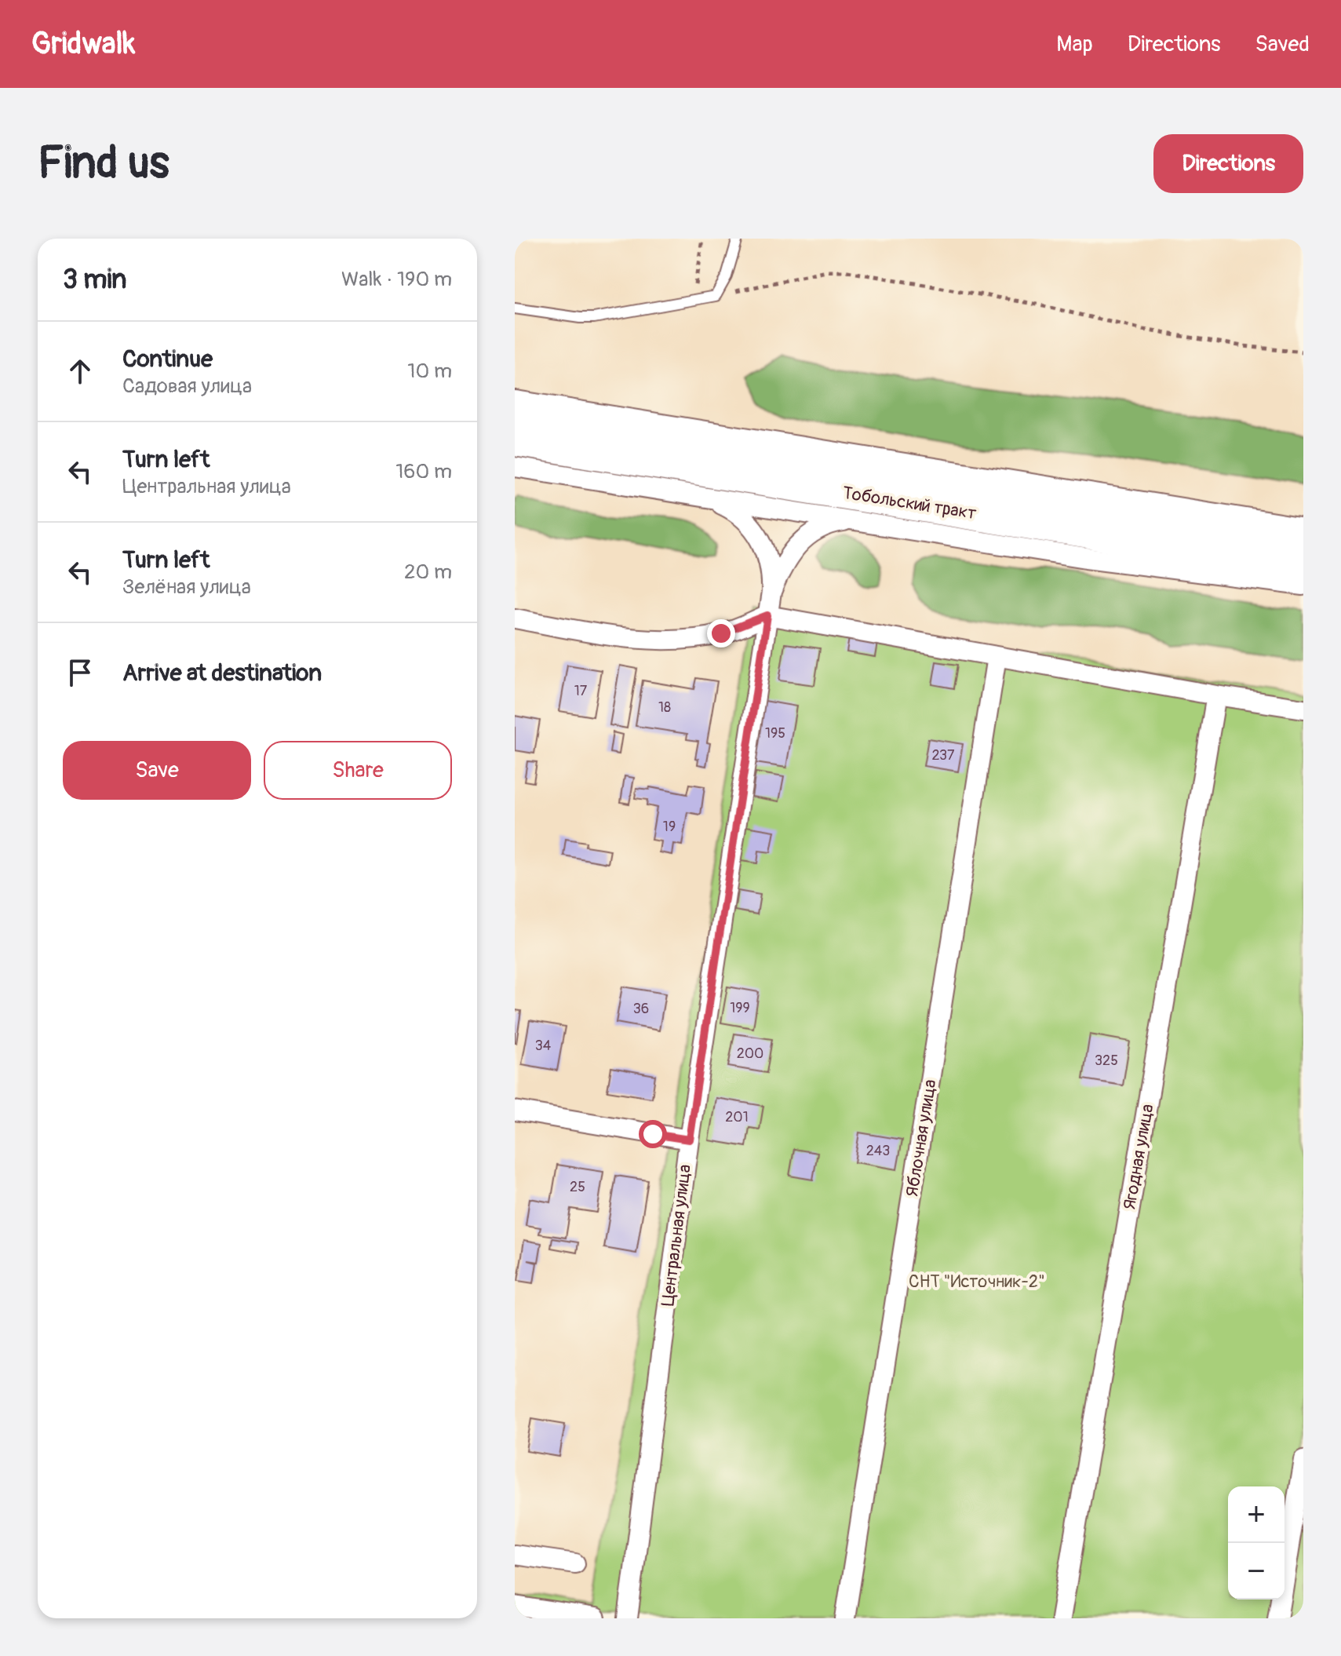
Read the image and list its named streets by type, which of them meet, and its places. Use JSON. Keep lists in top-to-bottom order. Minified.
{"streets":{"highway":["Тобольский тракт"],"street":["Яблочная улица","Ягодная улица","Центральная улица"]},"parks":["СНТ \"Источник-2\""],"house_numbers":["17","18","195","237","19","199","36","34","200","325","201","243","25"],"page":{"header":"Gridwalk","nav":["Map","Directions","Saved"],"buttons":["Directions",["Save","Share"]],"title":"Find us","heading":["3 min","Walk · 190 m"],"list":[["Continue","Садовая улица","10 m"],["Turn left","Центральная улица","160 m"],["Turn left","Зелёная улица","20 m"],"Arrive at destination"],"map_buttons":["+","−"]}}
